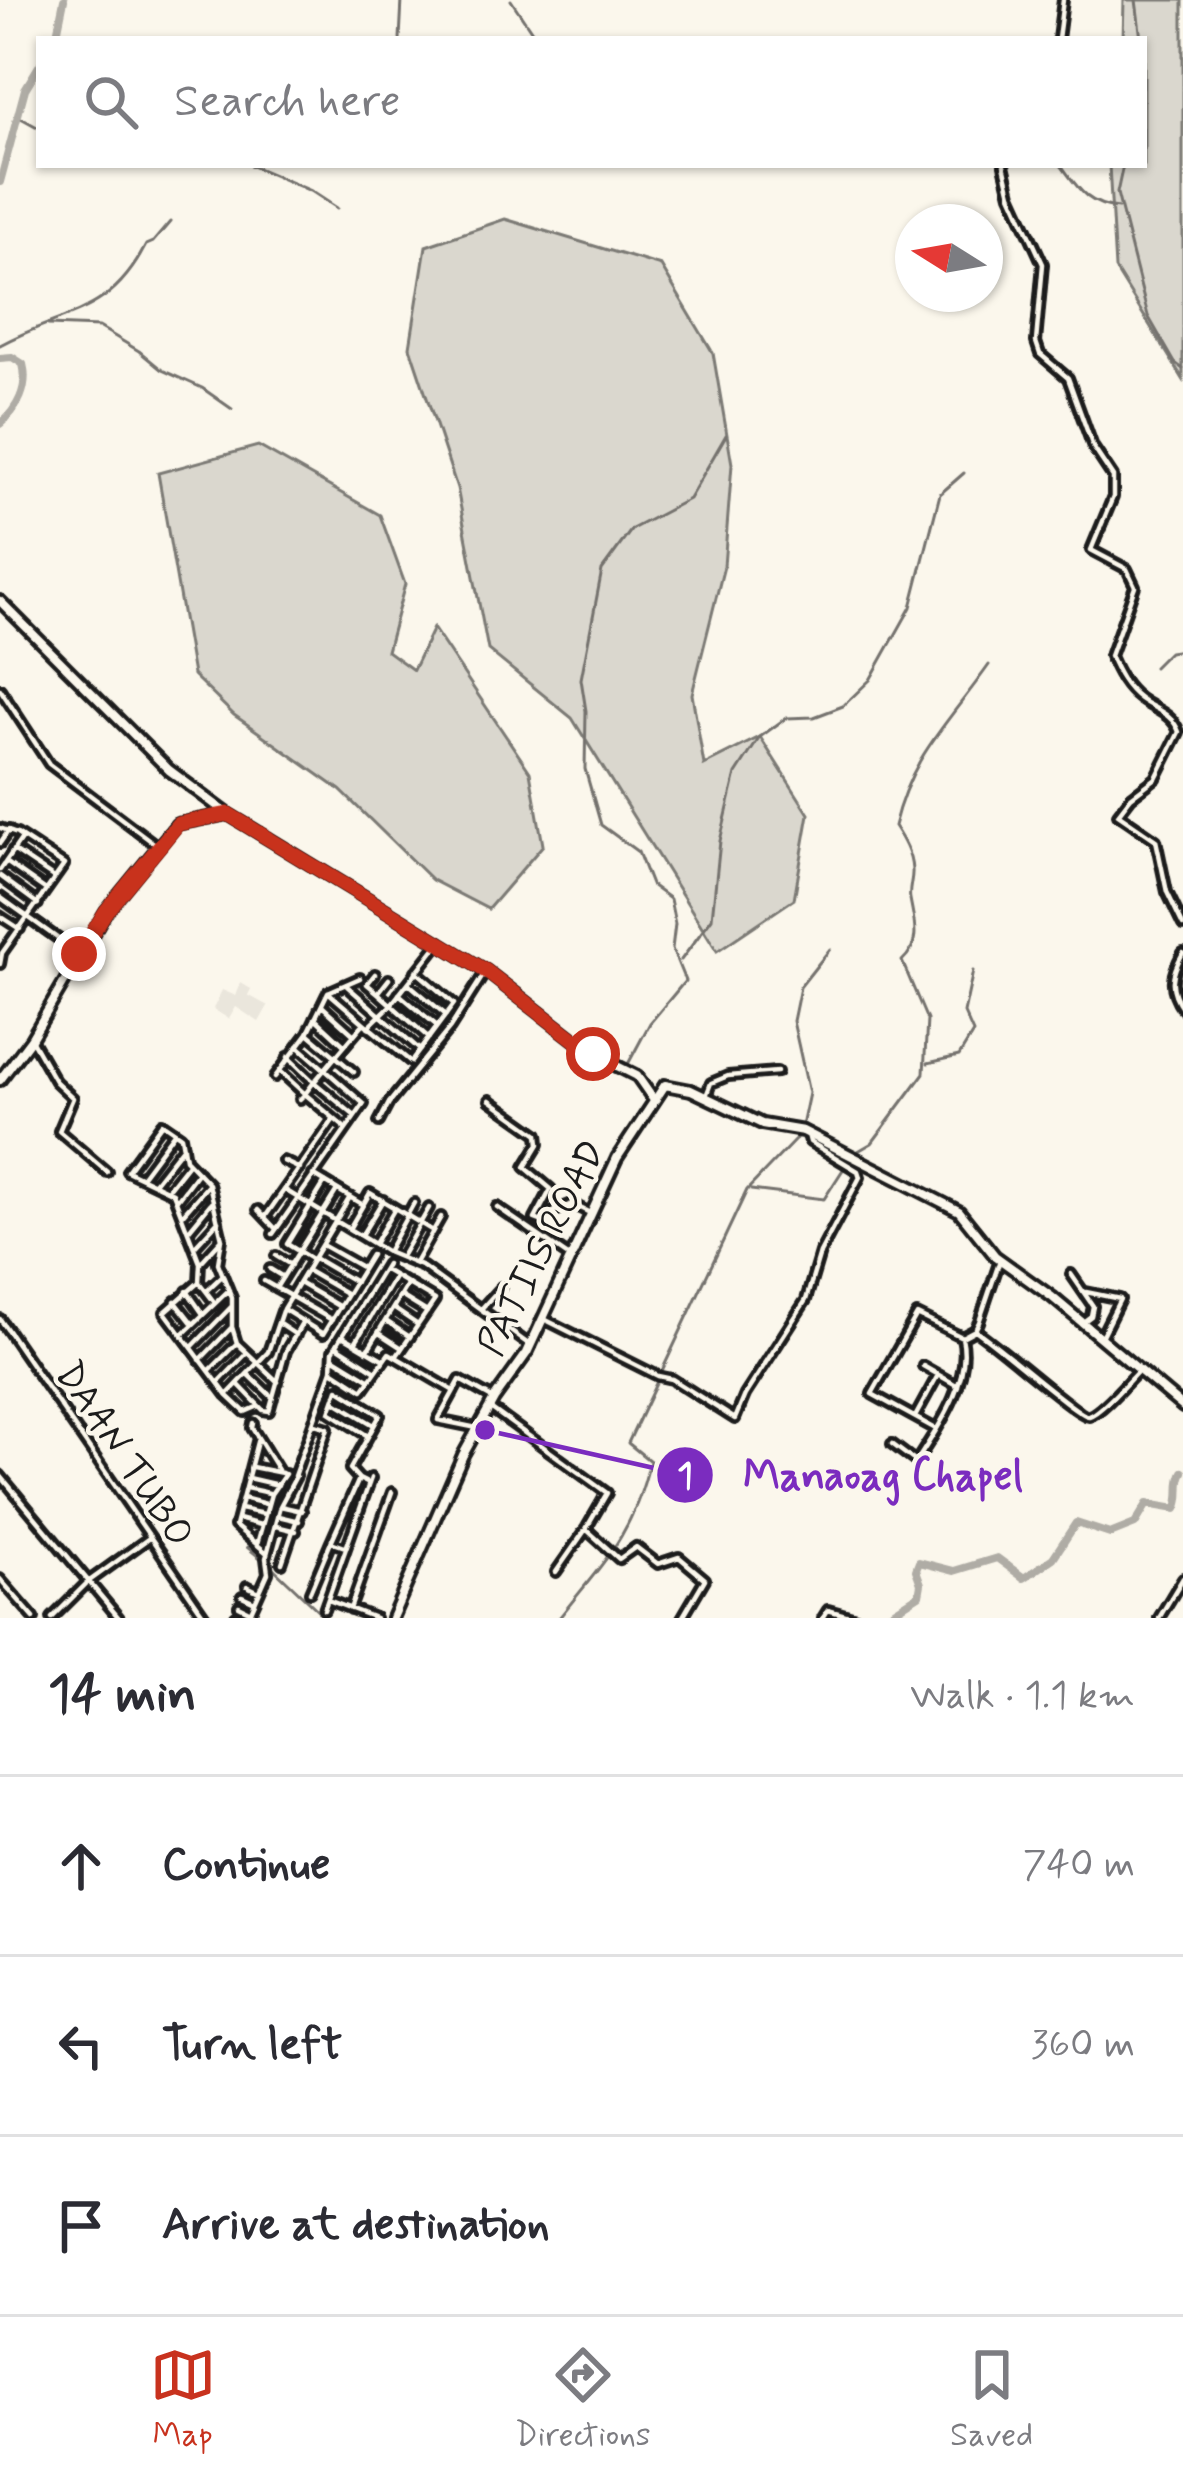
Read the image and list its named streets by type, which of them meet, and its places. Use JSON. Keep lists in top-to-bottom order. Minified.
{"streets":{"street":["PATIIS ROAD","DAAN TUBO"]},"places":["Manaoag Chapel"],"north":"left","page":{"search":"Search here","heading":["14 min","Walk · 1.1 km"],"list":[["Continue","740 m"],["Turn left","360 m"],"Arrive at destination"],"nav":["Map","Directions","Saved"]}}
